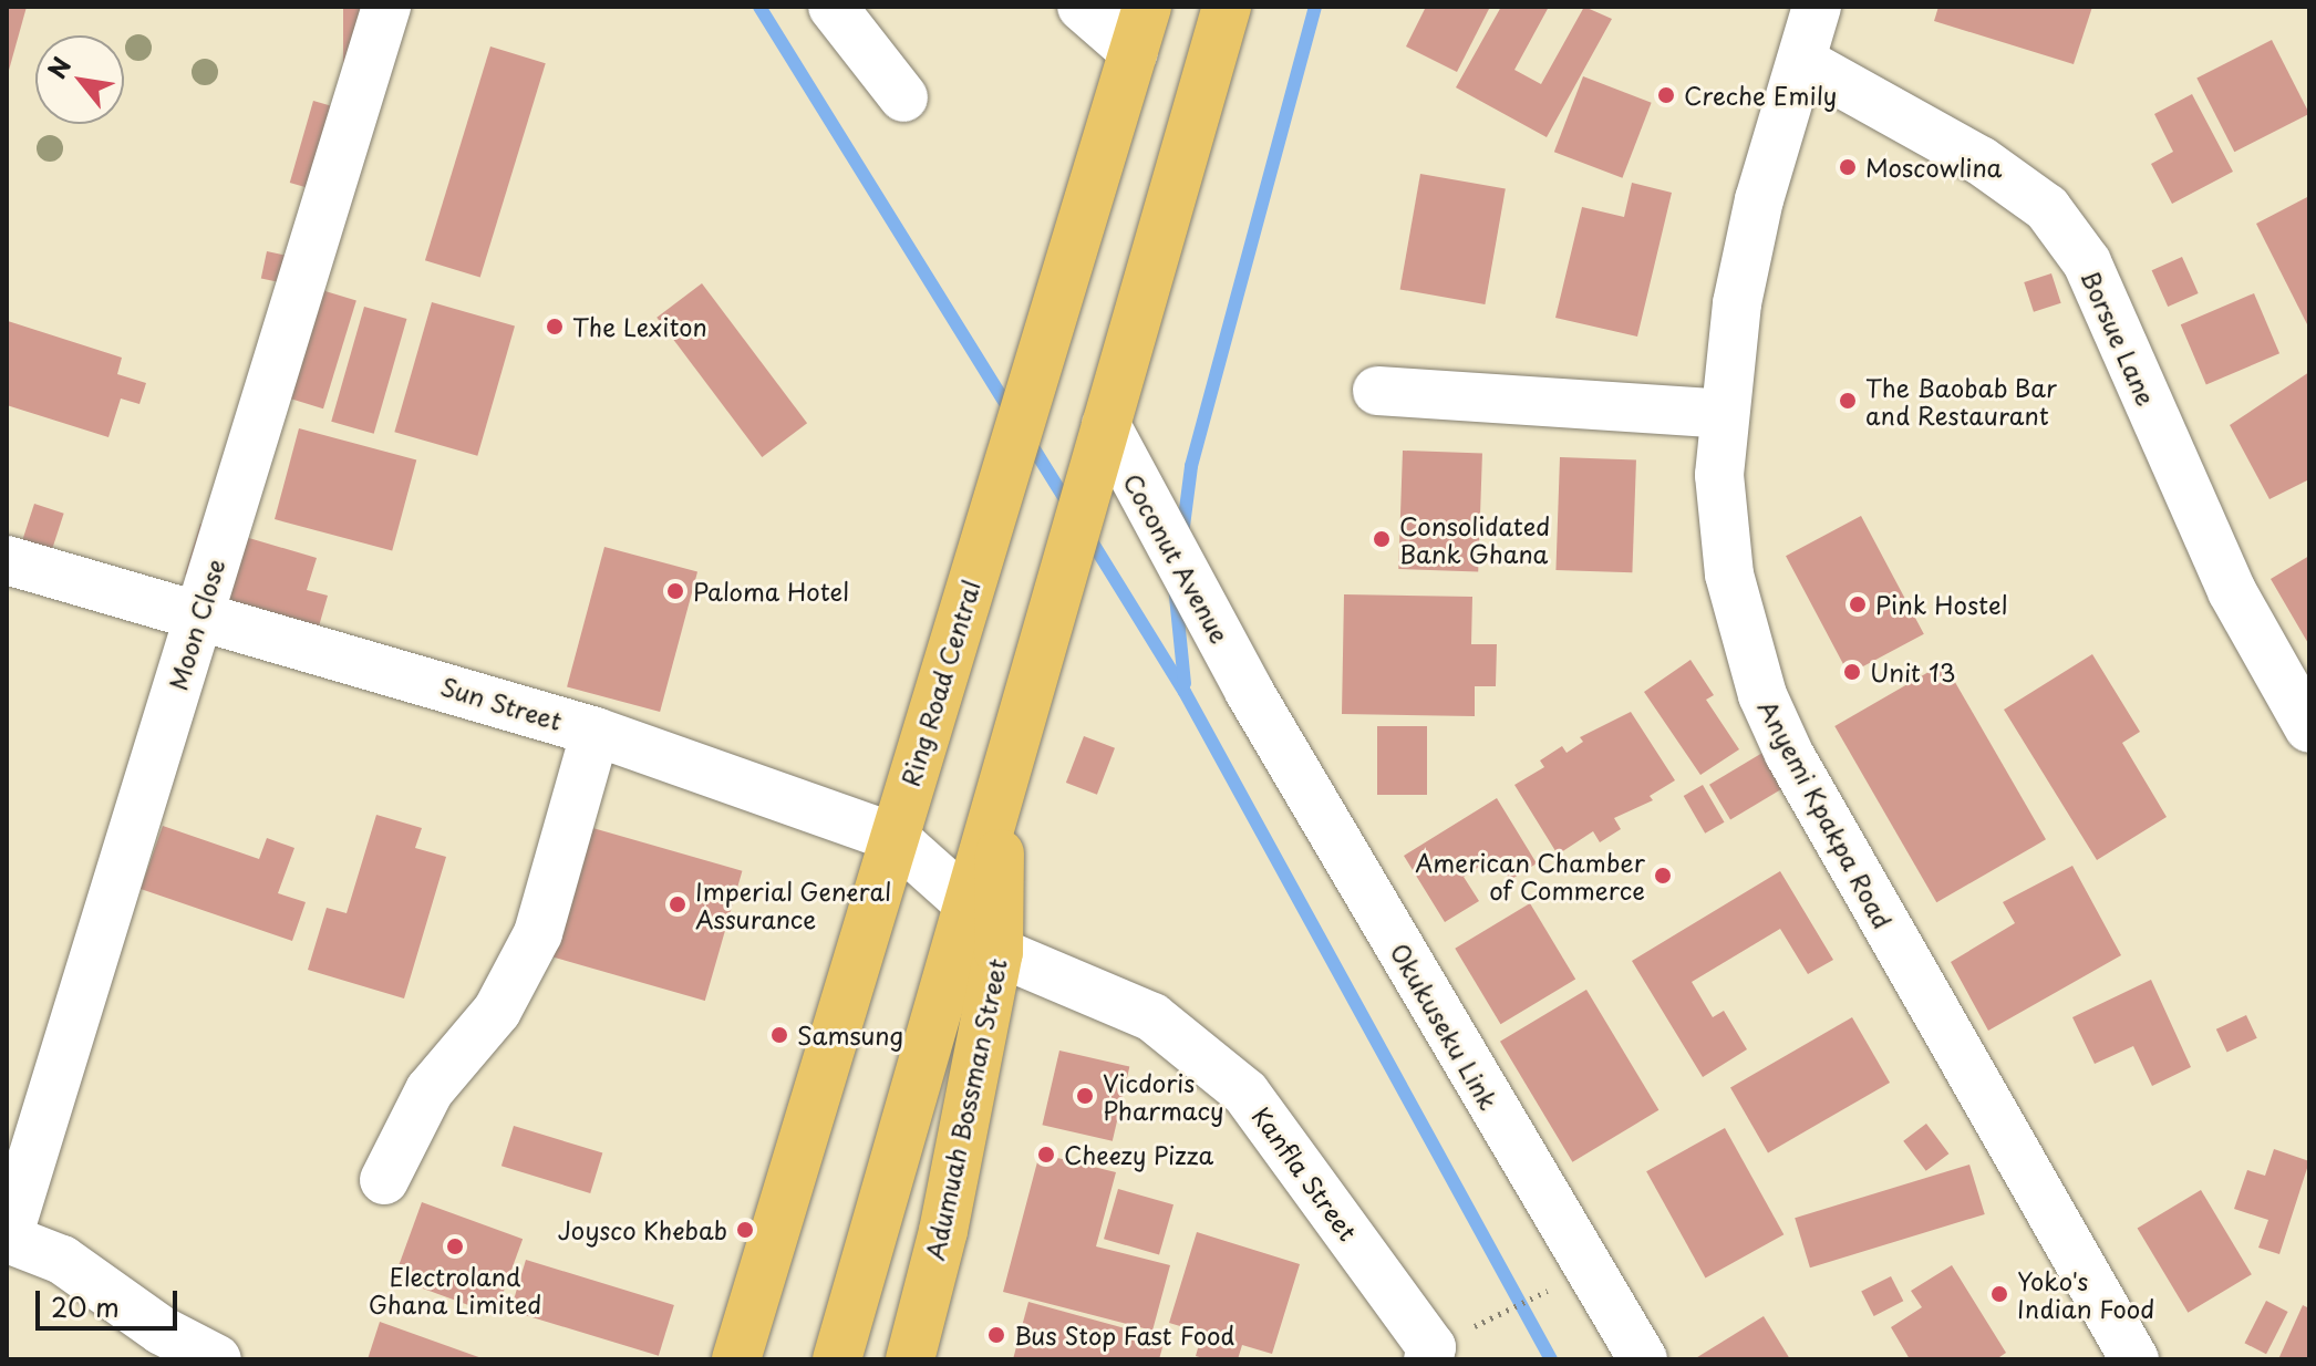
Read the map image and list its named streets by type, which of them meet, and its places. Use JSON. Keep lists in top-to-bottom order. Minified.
{"streets":{"main road":["Ring Road Central","Adumuah Bossman Street"],"street":["Borsue Lane","Coconut Avenue","Moon Close","Sun Street","Anyemi Kpakpa Road","Okukuseku Link","Kanfla Street"]},"crossings":[["Borsue Lane","Anyemi Kpakpa Road"],["Coconut Avenue","Okukuseku Link"],["Moon Close","Sun Street"],["Ring Road Central","Sun Street"],["Adumuah Bossman Street","Kanfla Street"]],"places":["Creche Emily","Moscowlina","The Lexiton","The Baobab Bar and Restaurant","Consolidated Bank Ghana","Paloma Hotel","Pink Hostel","Unit 13","American Chamber of Commerce","Imperial General Assurance","Samsung","Vicdoris Pharmacy","Cheezy Pizza","Joysco Khebab","Electroland Ghana Limited","Yoko's Indian Food","Bus Stop Fast Food"],"scale_bar":"20 m","north":"top left"}
